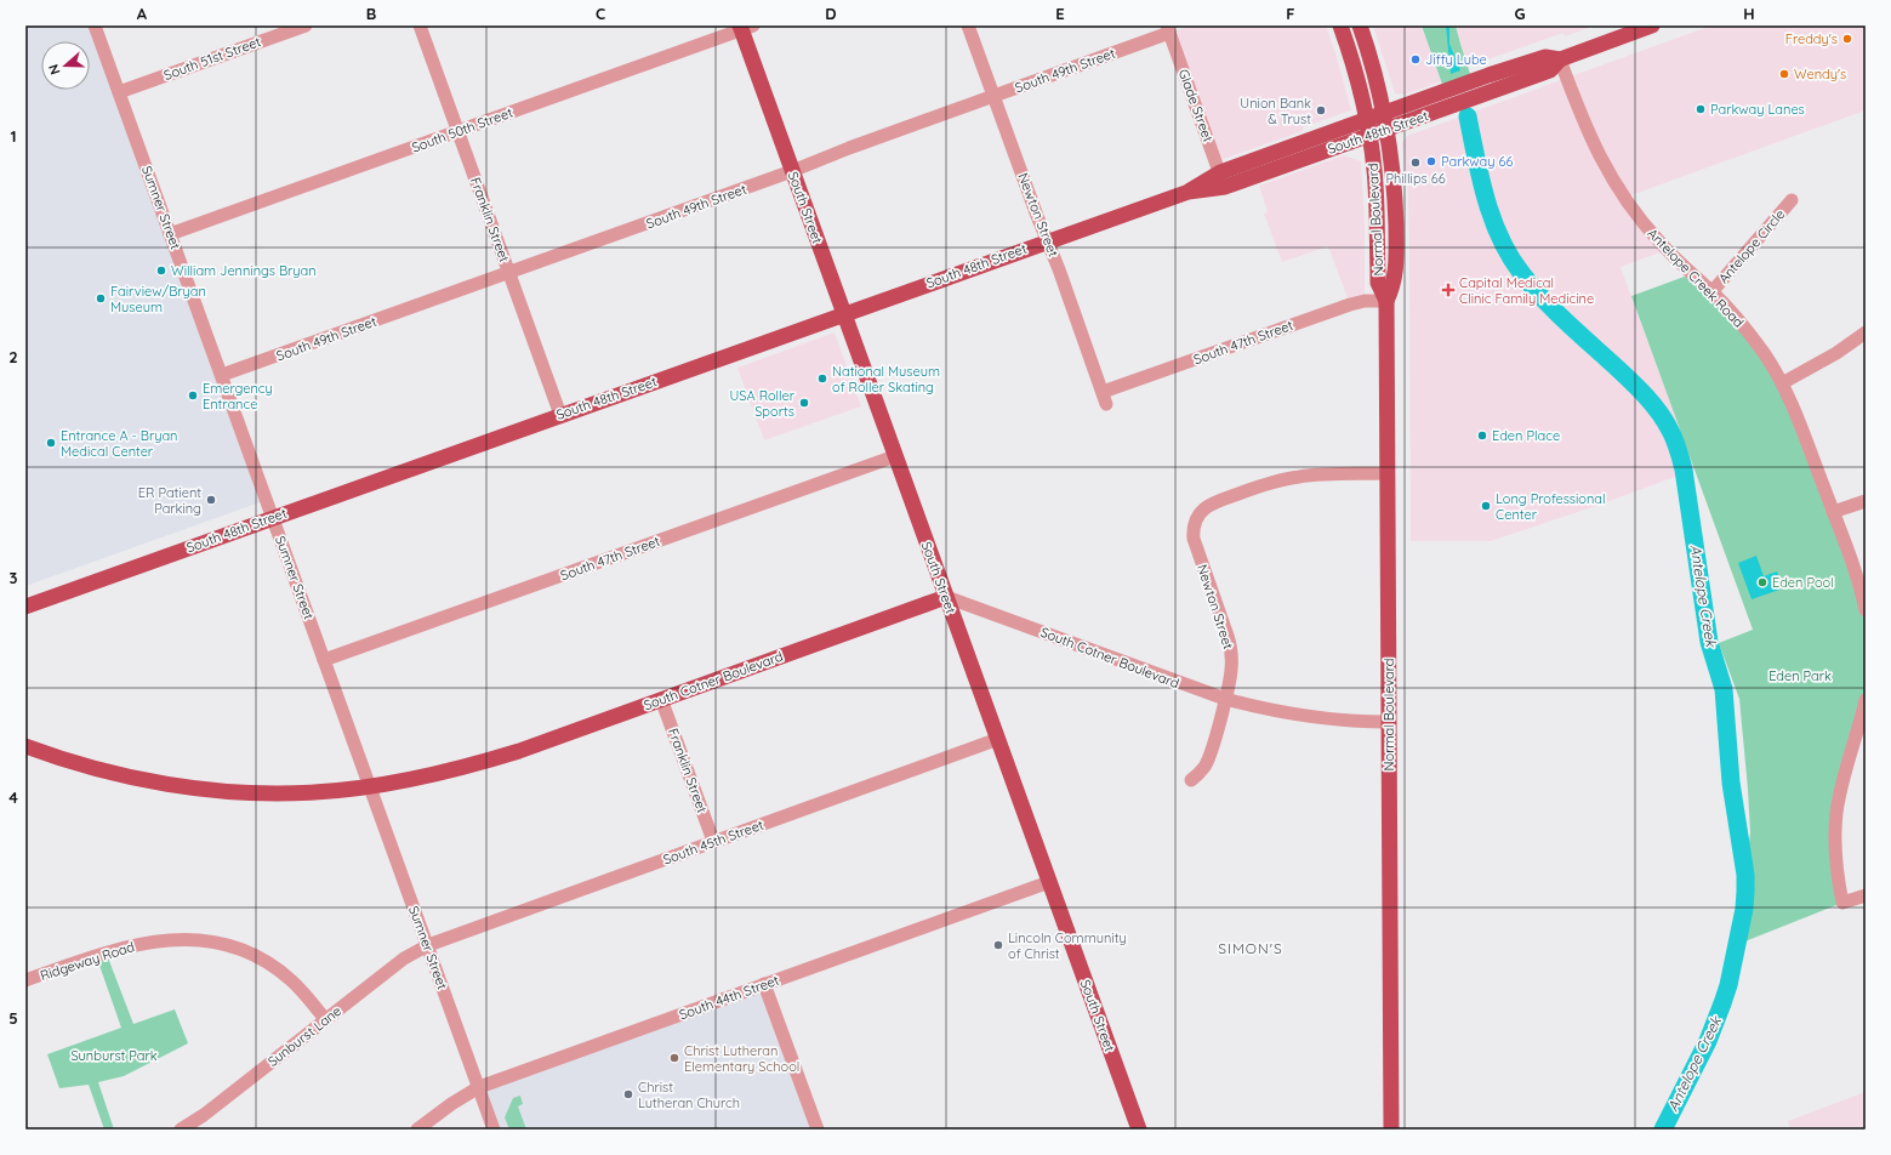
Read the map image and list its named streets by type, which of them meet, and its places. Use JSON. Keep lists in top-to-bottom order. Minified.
{"streets":{"main road":["South 48th Street","South Street","Normal Boulevard","South Cotner Boulevard"],"street":["South 51st Street","South 49th Street","Glade Street","South 50th Street","Sumner Street","Newton Street","Franklin Street","Antelope Circle","Antelope Creek Road","South 47th Street","South 45th Street","Ridgeway Road","South 44th Street","Sunburst Lane"]},"crossings":[["South 51st Street","Sumner Street"],["South 49th Street","Glade Street"],["South 49th Street","Sumner Street"],["South 49th Street","South Street"],["South 49th Street","Newton Street"],["South 49th Street","Franklin Street"],["Glade Street","South 48th Street"],["South 50th Street","Sumner Street"],["South 50th Street","South Street"],["South 50th Street","Franklin Street"],["South 48th Street","Sumner Street"],["South 48th Street","South Street"],["South 48th Street","Newton Street"],["South 48th Street","Franklin Street"],["South 48th Street","Normal Boulevard"],["South 48th Street","Antelope Creek Road"],["Sumner Street","South 47th Street"],["Sumner Street","South Cotner Boulevard"],["Sumner Street","South 45th Street"],["Sumner Street","South 44th Street"],["Sumner Street","Sunburst Lane"],["South Street","South 47th Street"],["South Street","South Cotner Boulevard"],["South Street","South 45th Street"],["South Street","South 44th Street"],["Newton Street","Normal Boulevard"],["Newton Street","South 47th Street"],["Newton Street","South Cotner Boulevard"],["Franklin Street","South Cotner Boulevard"],["Franklin Street","South 45th Street"],["Normal Boulevard","South 47th Street"],["Normal Boulevard","South Cotner Boulevard"],["Antelope Circle","Antelope Creek Road"],["South 45th Street","Sunburst Lane"],["Ridgeway Road","Sunburst Lane"]],"districts":["SIMON'S"],"water":["Antelope Creek"],"parks":["Eden Park","Sunburst Park"],"places":{"other":["Freddy's","Jiffy Lube","Wendy's","Parkway Lanes","Union Bank & Trust","Parkway 66","Phillips 66","William Jennings Bryan","Fairview/Bryan Museum","National Museum of Roller Skating","Emergency Entrance","USA Roller Sports","Eden Place","Entrance A - Bryan Medical Center","ER Patient Parking","Long Professional Center","Eden Pool","Lincoln Community of Christ","Christ Lutheran Elementary School","Christ Lutheran Church"],"health":["Capital Medical Clinic Family Medicine"]},"north":"left","grid":{"columns":["A","B","C","D","E","F","G","H"],"rows":["1","2","3","4","5"]}}
